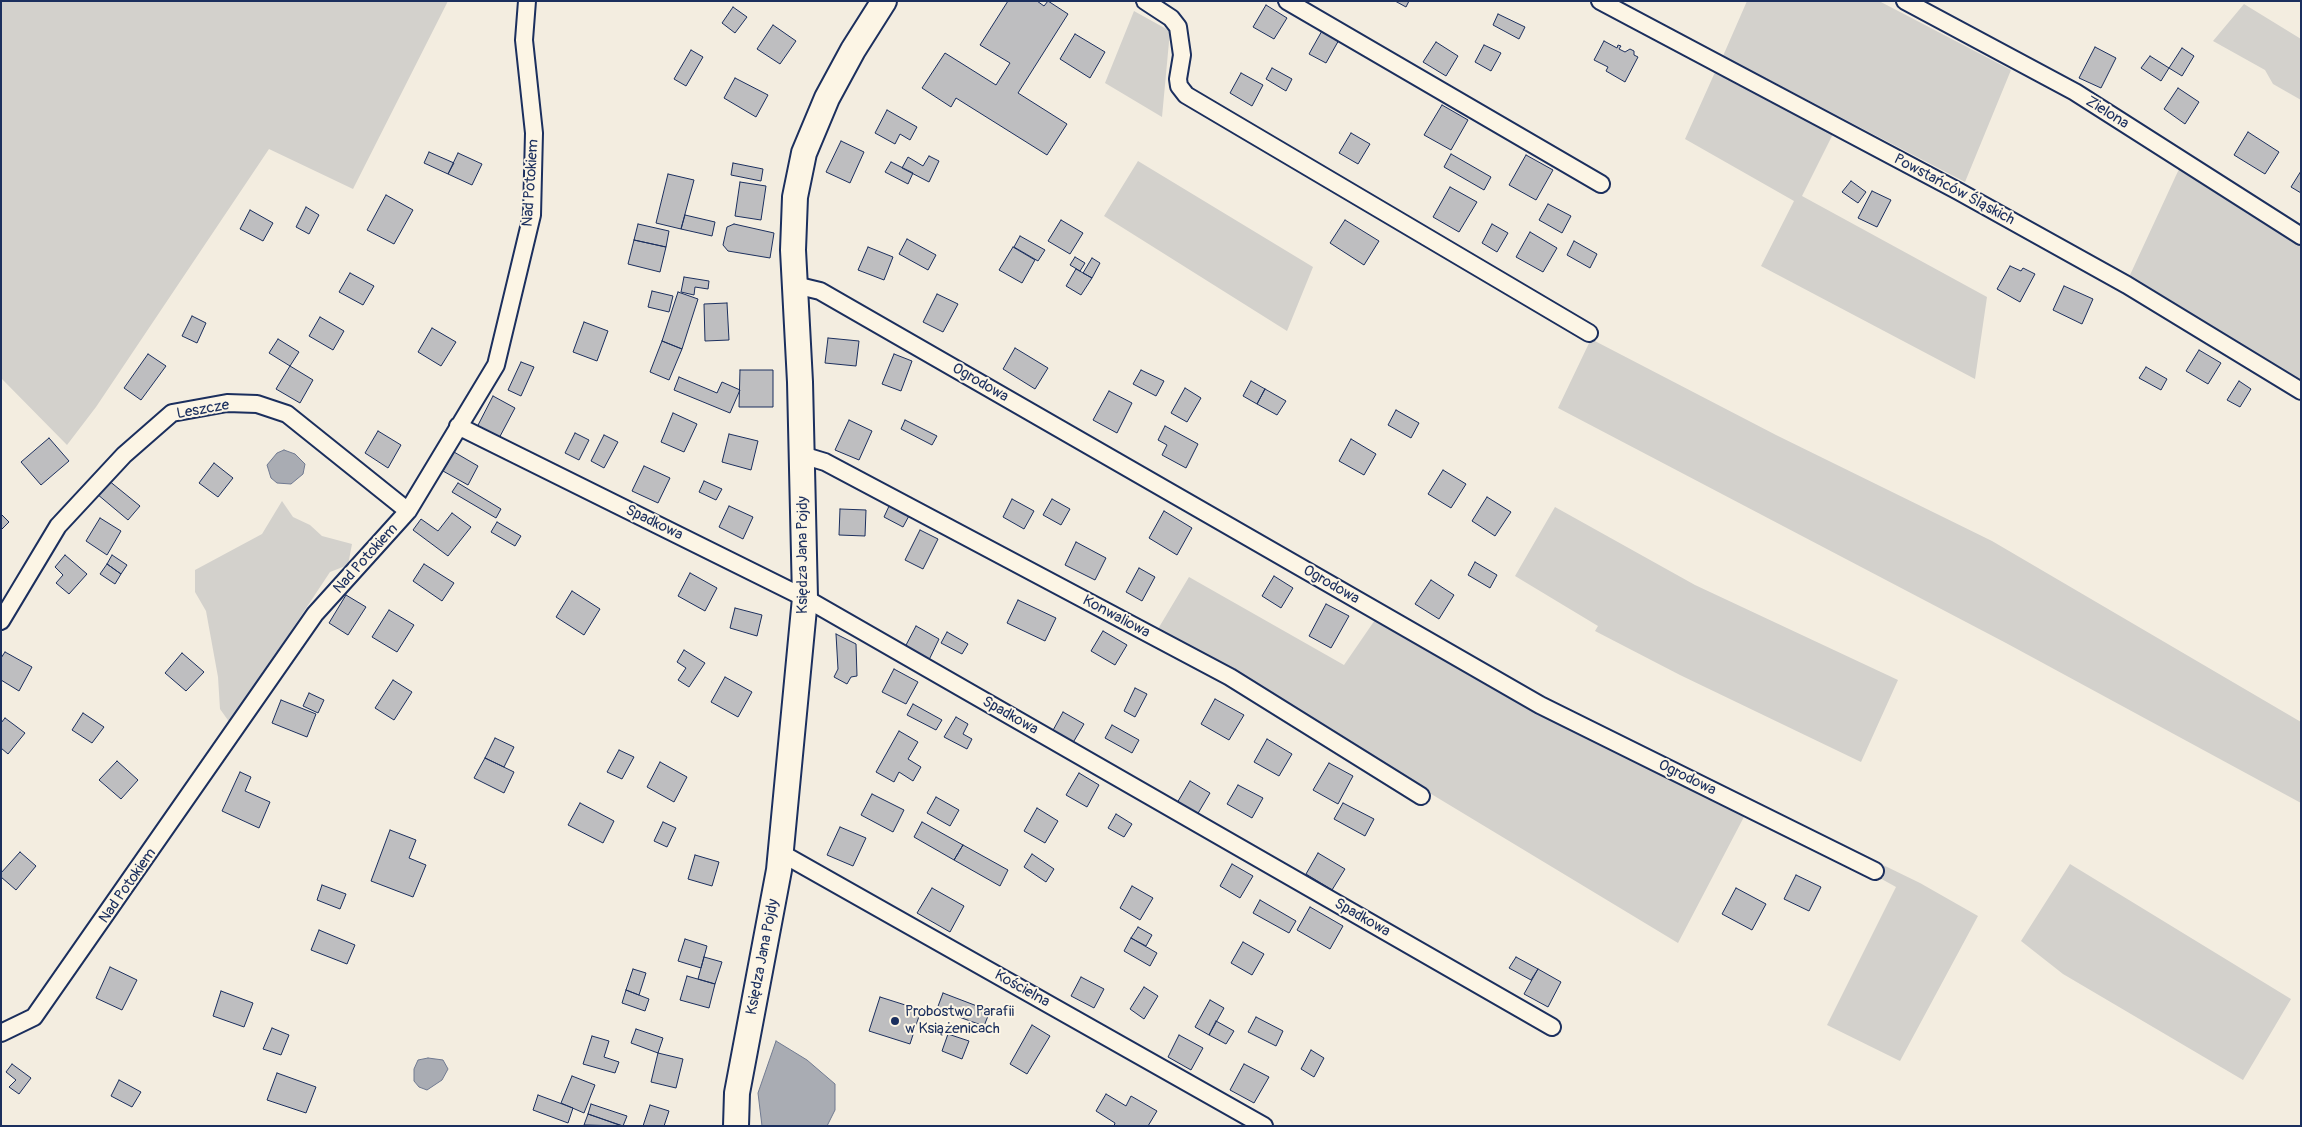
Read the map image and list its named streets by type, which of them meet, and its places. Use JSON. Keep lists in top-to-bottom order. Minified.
{"streets":{"street":["Zielona","Nad Potokiem","Powstańców Śląskich","Ogrodowa","Leszcze","Spadkowa","Księdza Jana Pojdy","Konwaliowa","Kościelna"]},"crossings":[["Nad Potokiem","Leszcze"],["Nad Potokiem","Spadkowa"],["Ogrodowa","Księdza Jana Pojdy"],["Spadkowa","Księdza Jana Pojdy"],["Księdza Jana Pojdy","Konwaliowa"],["Księdza Jana Pojdy","Kościelna"]],"places":["Probostwo Parafii w Książenicach"]}
